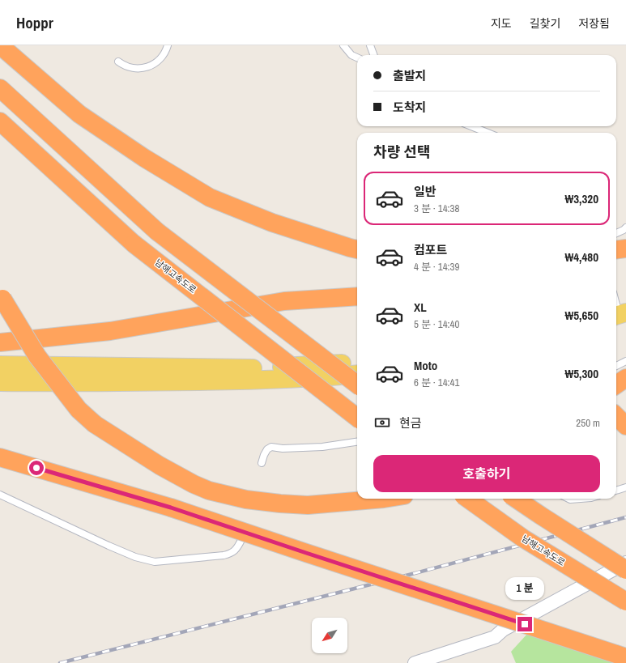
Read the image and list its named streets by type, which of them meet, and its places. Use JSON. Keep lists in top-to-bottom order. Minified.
{"streets":{"highway":["남해고속도로"]},"north":"bottom left","page":{"header":"Hoppr","nav":["지도","길찾기","저장됨"],"banner":["출발지","도착지"],"heading":"차량 선택","list":[{"name":"일반","note":"3 분 · 14:38","value":"₩3,320"},{"name":"컴포트","note":"4 분 · 14:39","value":"₩4,480"},{"name":"XL","note":"5 분 · 14:40","value":"₩5,650"},{"name":"Moto","note":"6 분 · 14:41","value":"₩5,300"}],"pay":["현금","250 m"],"buttons":"호출하기","bubble":"1 분"}}
